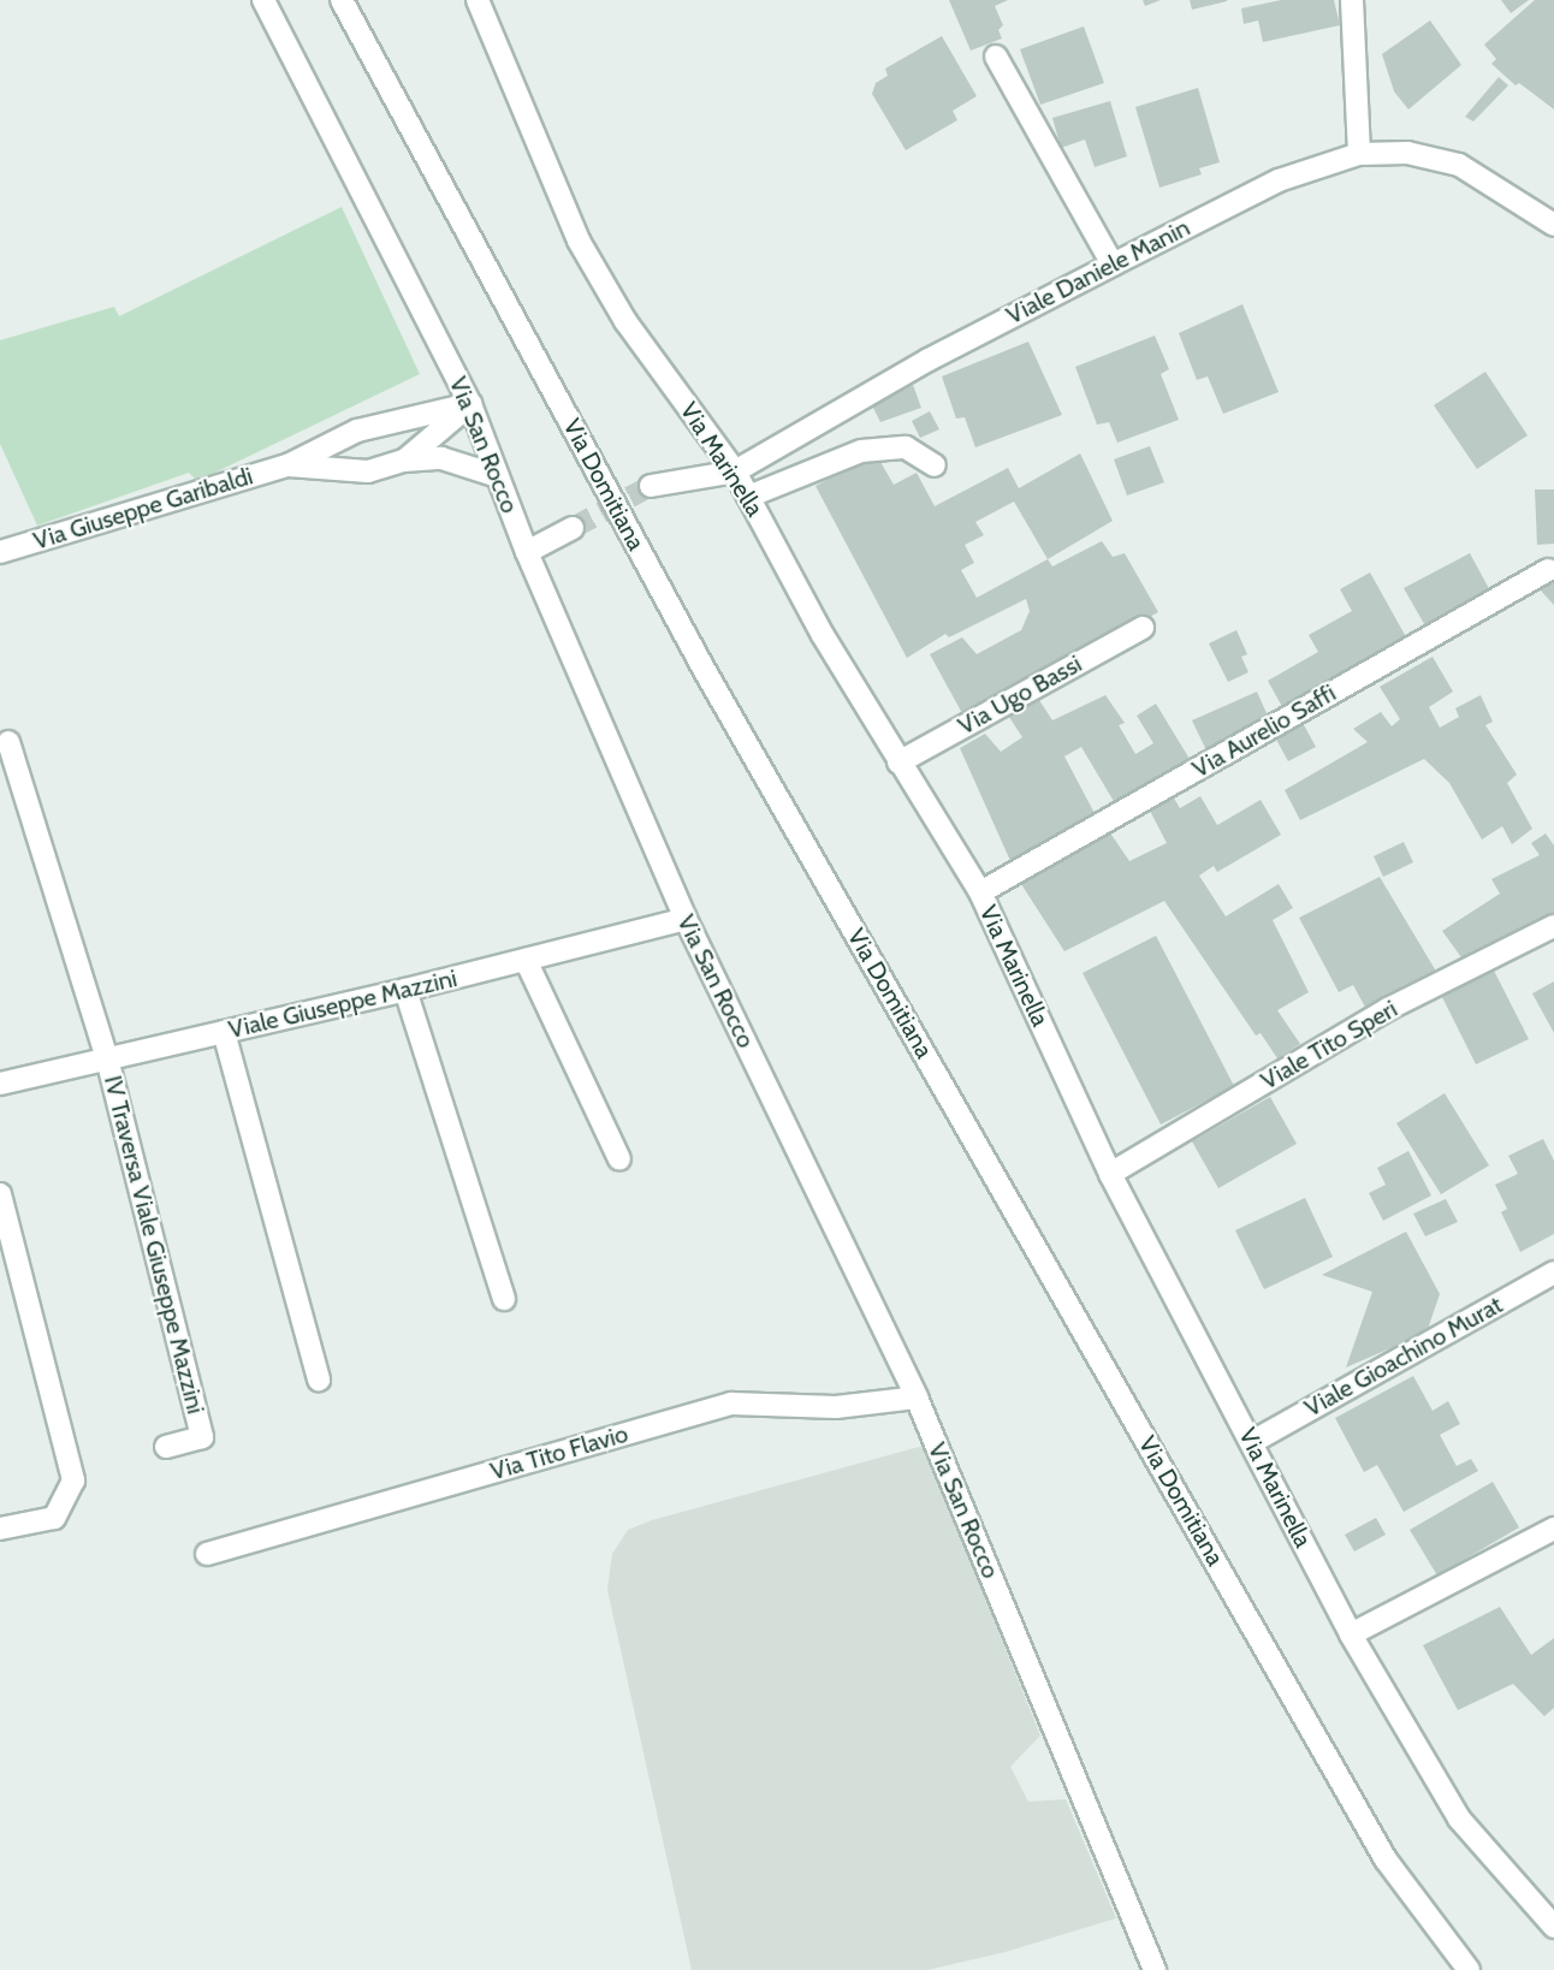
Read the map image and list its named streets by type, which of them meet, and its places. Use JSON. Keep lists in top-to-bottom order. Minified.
{"streets":{"street":["Viale Daniele Manin","Via San Rocco","Via Marinella","Via Domitiana","Via Giuseppe Garibaldi","Via Ugo Bassi","Via Aurelio Saffi","Viale Giuseppe Mazzini","Viale Tito Speri","IV Traversa Viale Giuseppe Mazzini","Viale Gioachino Murat","Via Tito Flavio"]},"crossings":[["Viale Daniele Manin","Via Marinella"],["Via San Rocco","Via Giuseppe Garibaldi"],["Via San Rocco","Viale Giuseppe Mazzini"],["Via San Rocco","Via Tito Flavio"],["Via Marinella","Via Ugo Bassi"],["Via Marinella","Via Aurelio Saffi"],["Via Marinella","Viale Tito Speri"],["Via Marinella","Viale Gioachino Murat"],["Viale Giuseppe Mazzini","IV Traversa Viale Giuseppe Mazzini"]]}
